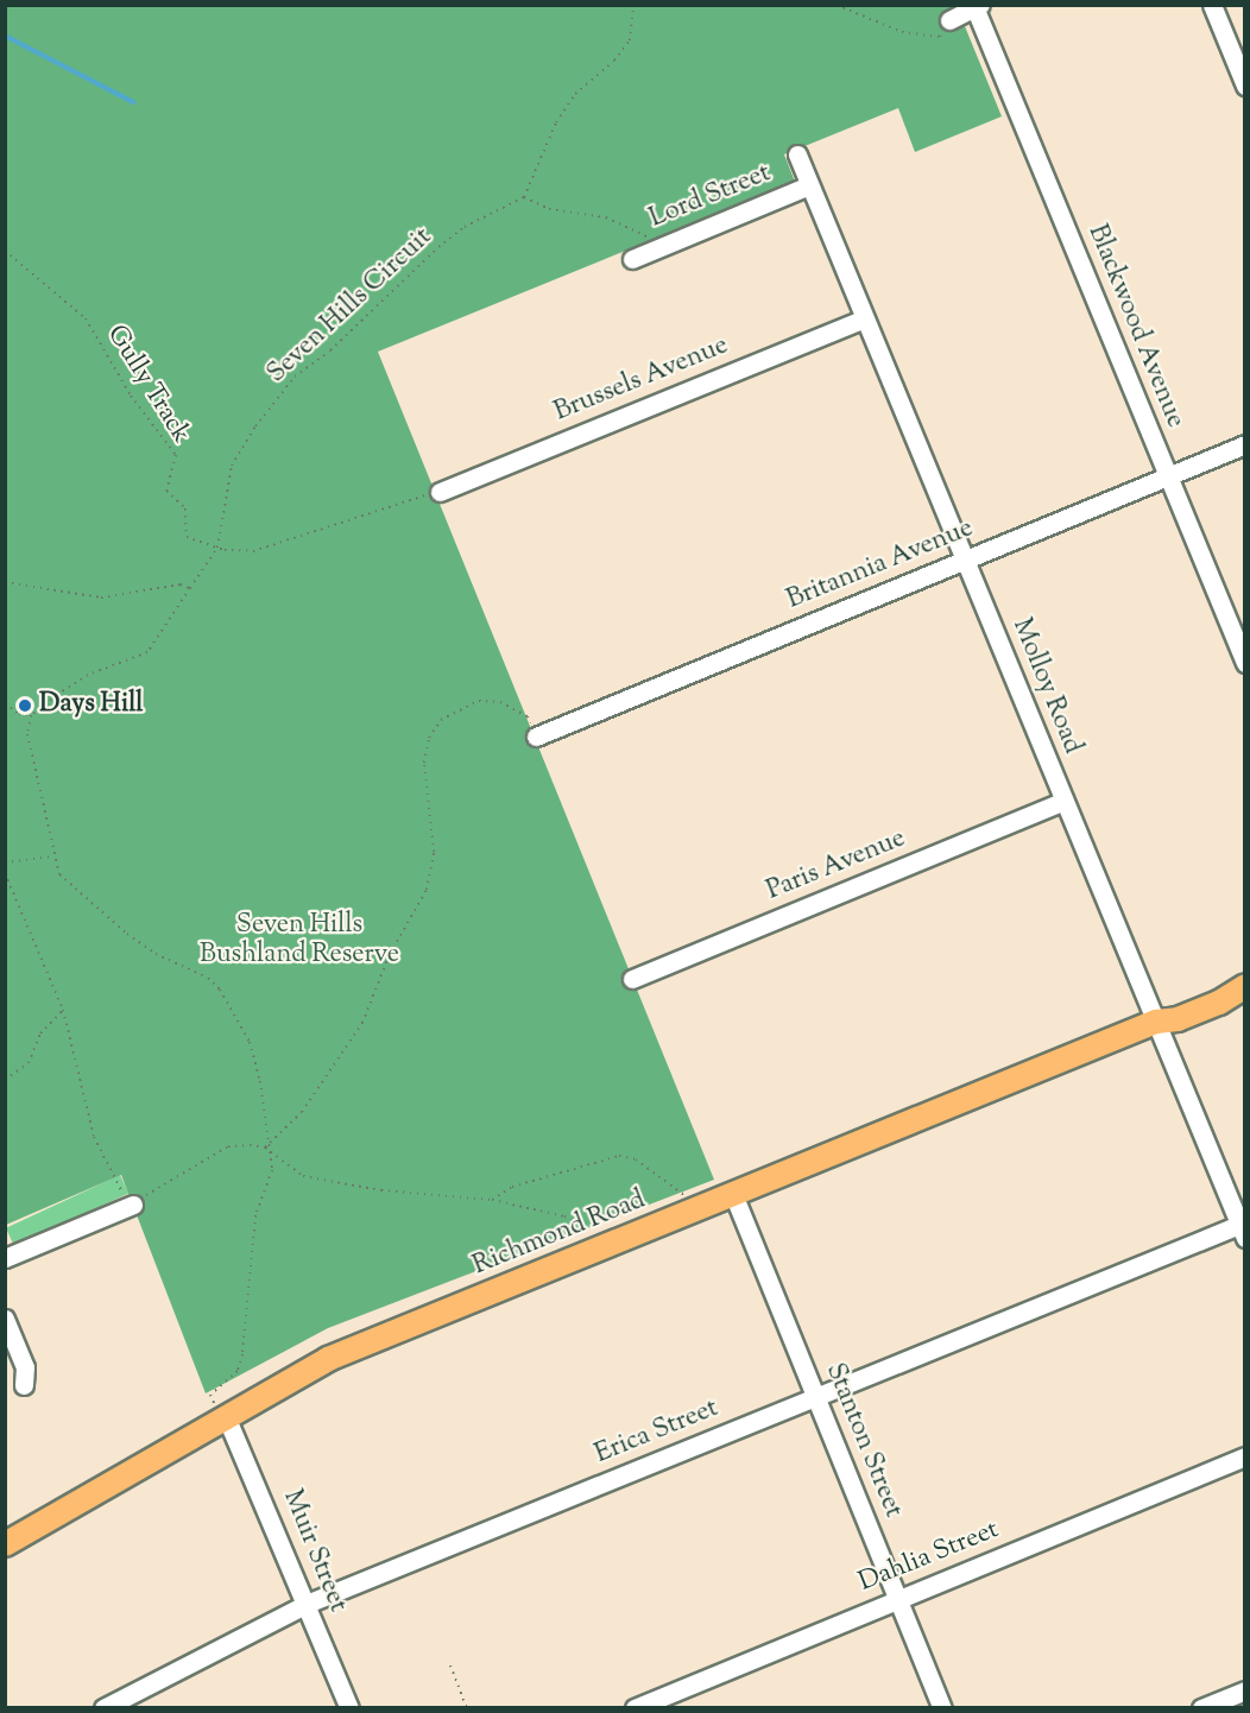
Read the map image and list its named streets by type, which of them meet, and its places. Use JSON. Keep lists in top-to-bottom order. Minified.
{"streets":{"main road":["Richmond Road"],"street":["Lord Street","Blackwood Avenue","Brussels Avenue","Britannia Avenue","Molloy Road","Paris Avenue","Erica Street","Stanton Street","Muir Street","Dahlia Street"],"path":["Seven Hills Circuit","Gully Track"]},"crossings":[["Lord Street","Molloy Road"],["Seven Hills Circuit","Gully Track"],["Blackwood Avenue","Britannia Avenue"],["Brussels Avenue","Molloy Road"],["Britannia Avenue","Molloy Road"],["Molloy Road","Paris Avenue"],["Molloy Road","Richmond Road"],["Molloy Road","Erica Street"],["Richmond Road","Stanton Street"],["Richmond Road","Muir Street"],["Erica Street","Stanton Street"],["Erica Street","Muir Street"],["Stanton Street","Dahlia Street"]],"parks":["Seven Hills Bushland Reserve"],"places":["Days Hill"]}
